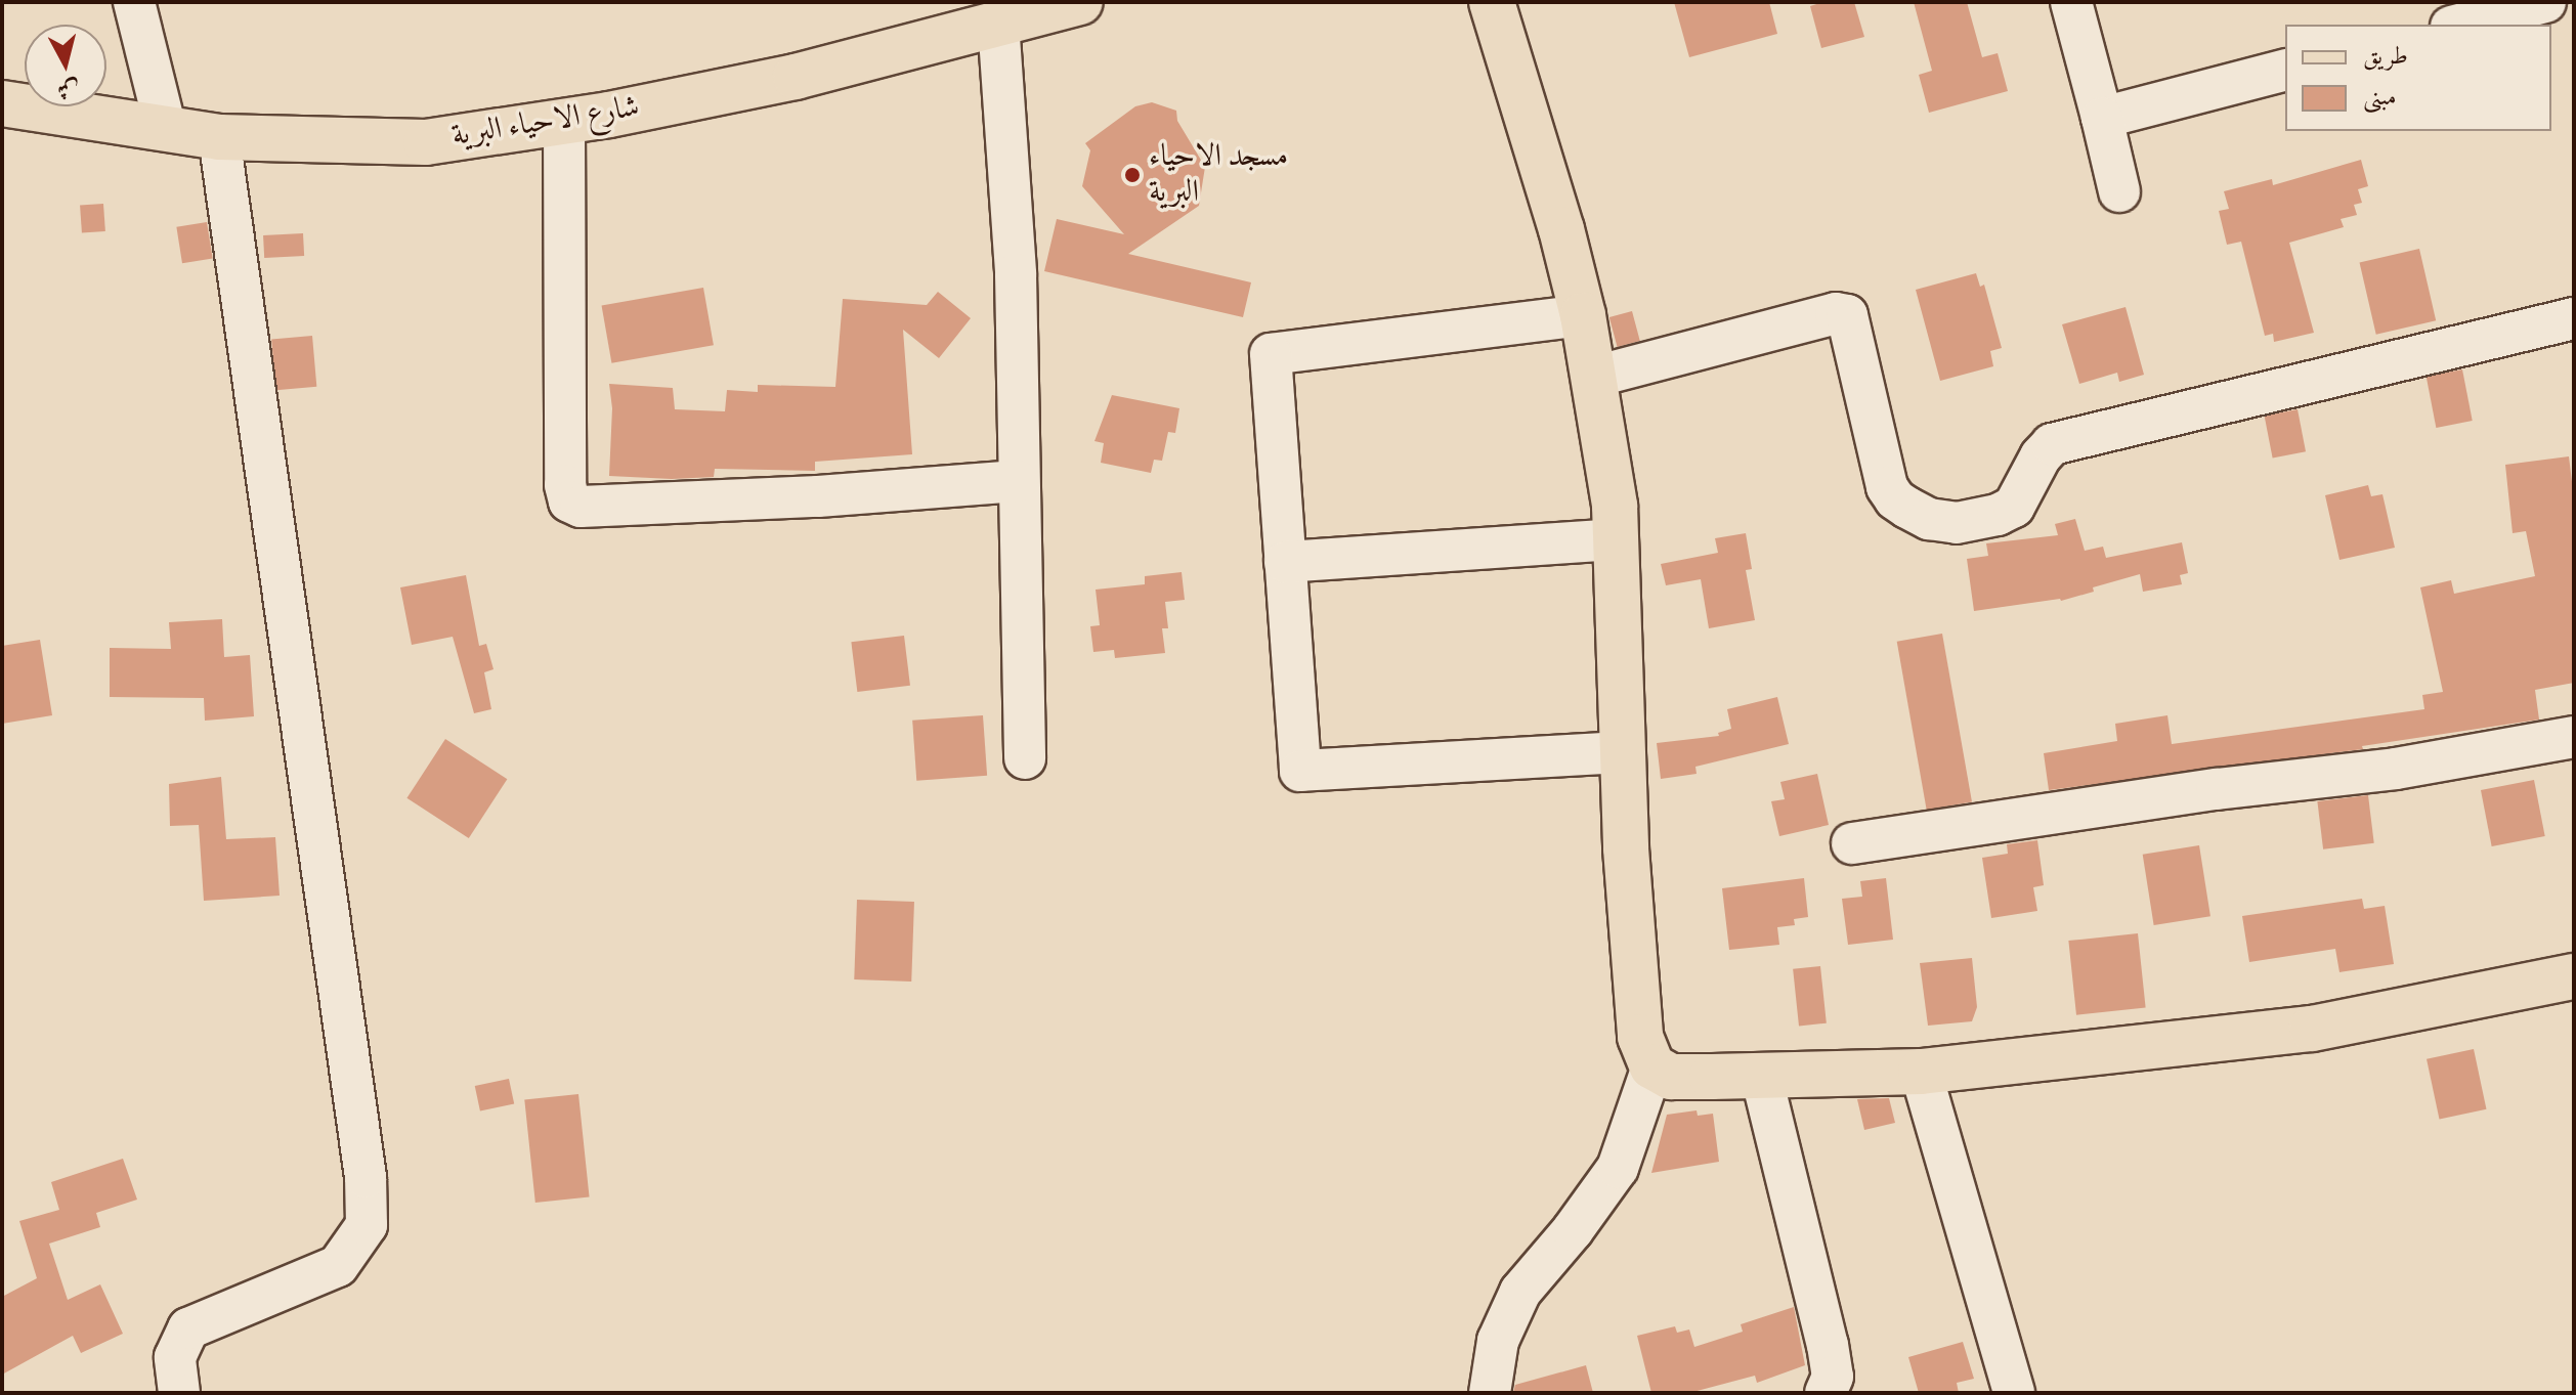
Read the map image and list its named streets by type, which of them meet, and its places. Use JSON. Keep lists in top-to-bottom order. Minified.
{"streets":{"main road":["شارع الاحياء البرية"]},"places":["مسجد الاحياء البرية"],"legend":["طريق","مبنى"],"north":"bottom"}
